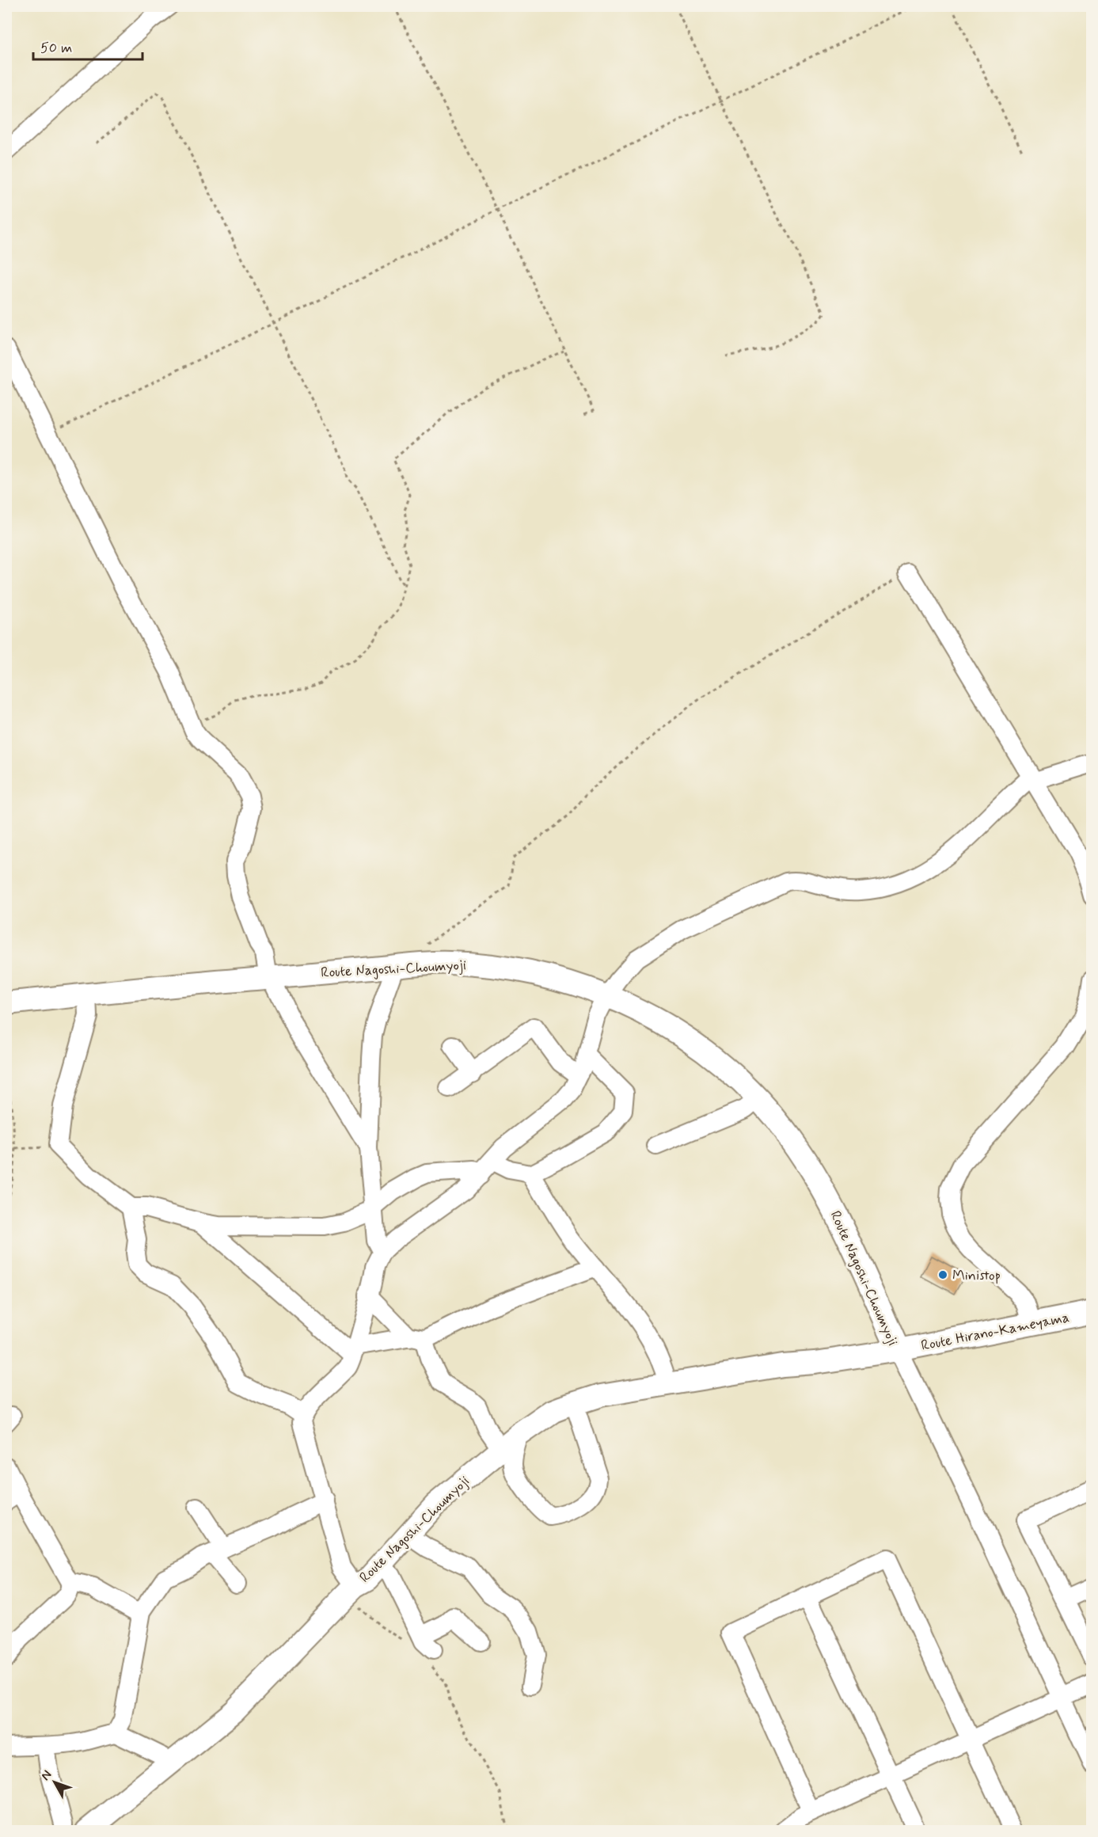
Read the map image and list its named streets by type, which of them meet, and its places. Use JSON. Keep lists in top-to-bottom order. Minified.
{"streets":{"main road":["Route Nagoshi-Choumyoji","Route Hirano-Kameyama"]},"crossings":[["Route Nagoshi-Choumyoji","Route Hirano-Kameyama"]],"places":["Ministop"],"scale_bar":"50 m","north":"top left"}
